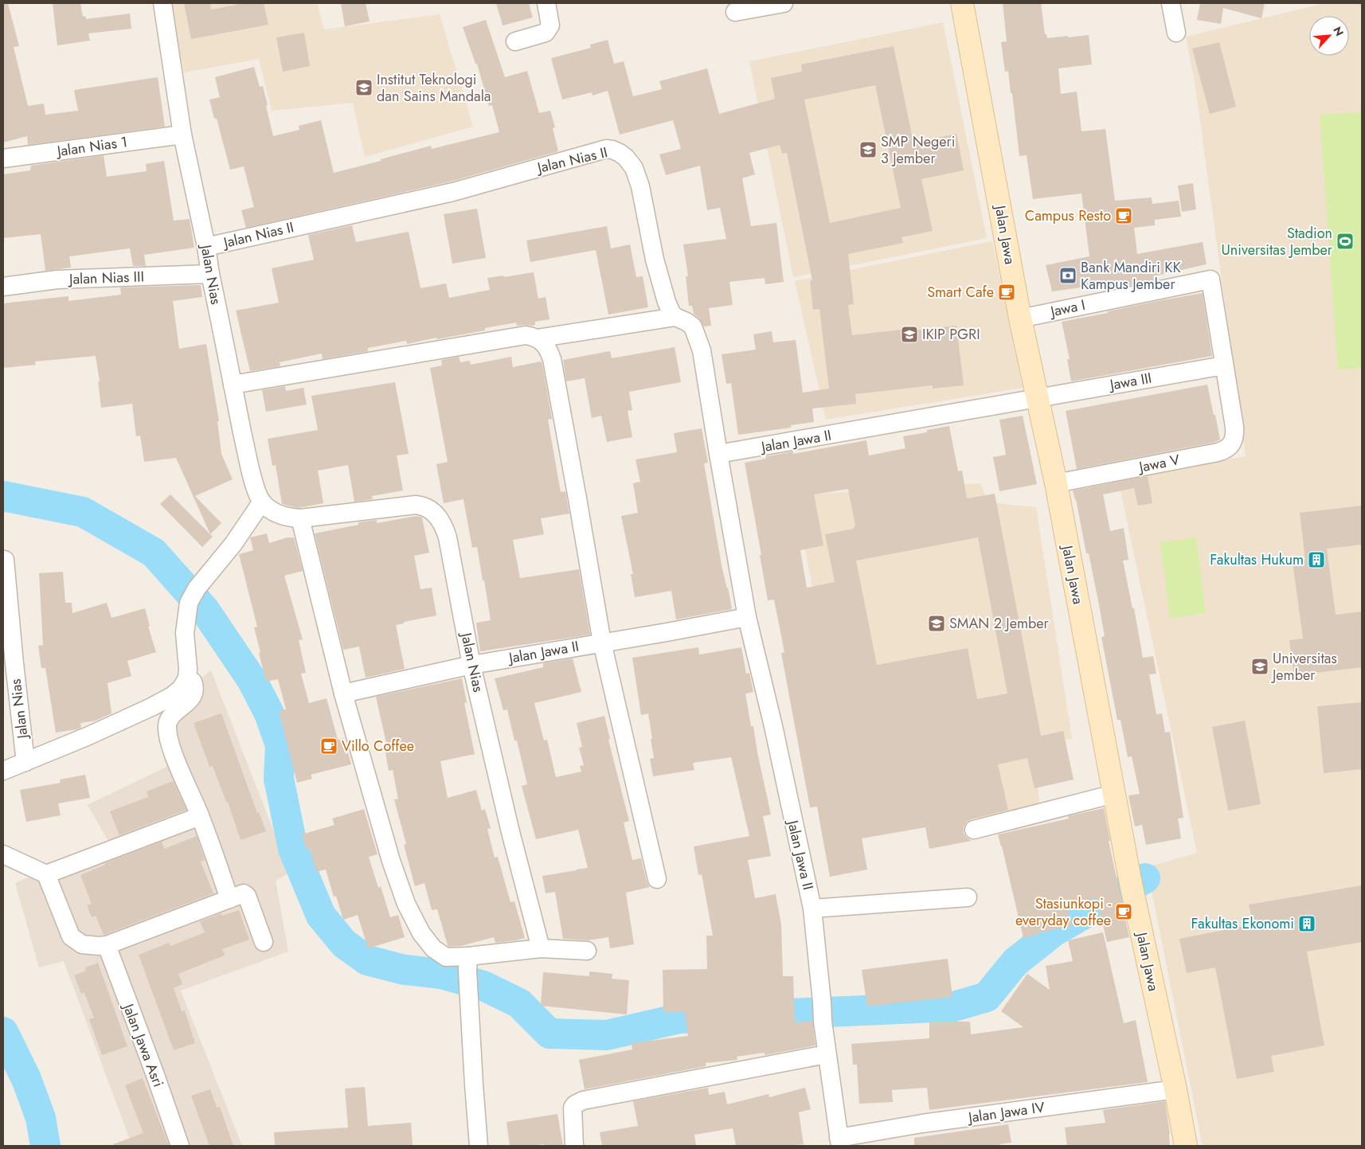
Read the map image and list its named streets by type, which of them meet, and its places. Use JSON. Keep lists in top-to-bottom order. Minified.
{"streets":{"main road":["Jalan Jawa"],"street":["Jalan Nias 1","Jalan Nias II","Jalan Nias","Jalan Nias III","Jawa I","Jawa III","Jalan Jawa II","Jawa V","Jalan Jawa Asri","Jalan Jawa IV"]},"crossings":[["Jalan Nias 1","Jalan Nias"],["Jalan Nias II","Jalan Nias"],["Jalan Jawa","Jawa I"],["Jalan Jawa","Jawa III"],["Jalan Jawa","Jalan Jawa II"],["Jalan Jawa","Jawa V"],["Jalan Jawa","Jalan Jawa IV"],["Jalan Nias","Jalan Nias III"],["Jalan Nias","Jalan Jawa II"],["Jawa I","Jawa III"],["Jawa I","Jawa V"],["Jawa III","Jalan Jawa II"],["Jawa III","Jawa V"],["Jalan Jawa II","Jalan Jawa IV"]],"places":{"school or university":["Institut Teknologi dan Sains Mandala","SMP Negeri 3 Jember","IKIP PGRI","SMAN 2 Jember","Universitas Jember"],"cafe":["Campus Resto","Smart Cafe","Villo Coffee","Stasiunkopi - everyday coffee"],"sports":["Stadion Universitas Jember"],"bank":["Bank Mandiri KK Kampus Jember"],"building":["Fakultas Hukum","Fakultas Ekonomi"]},"north":"top right"}
